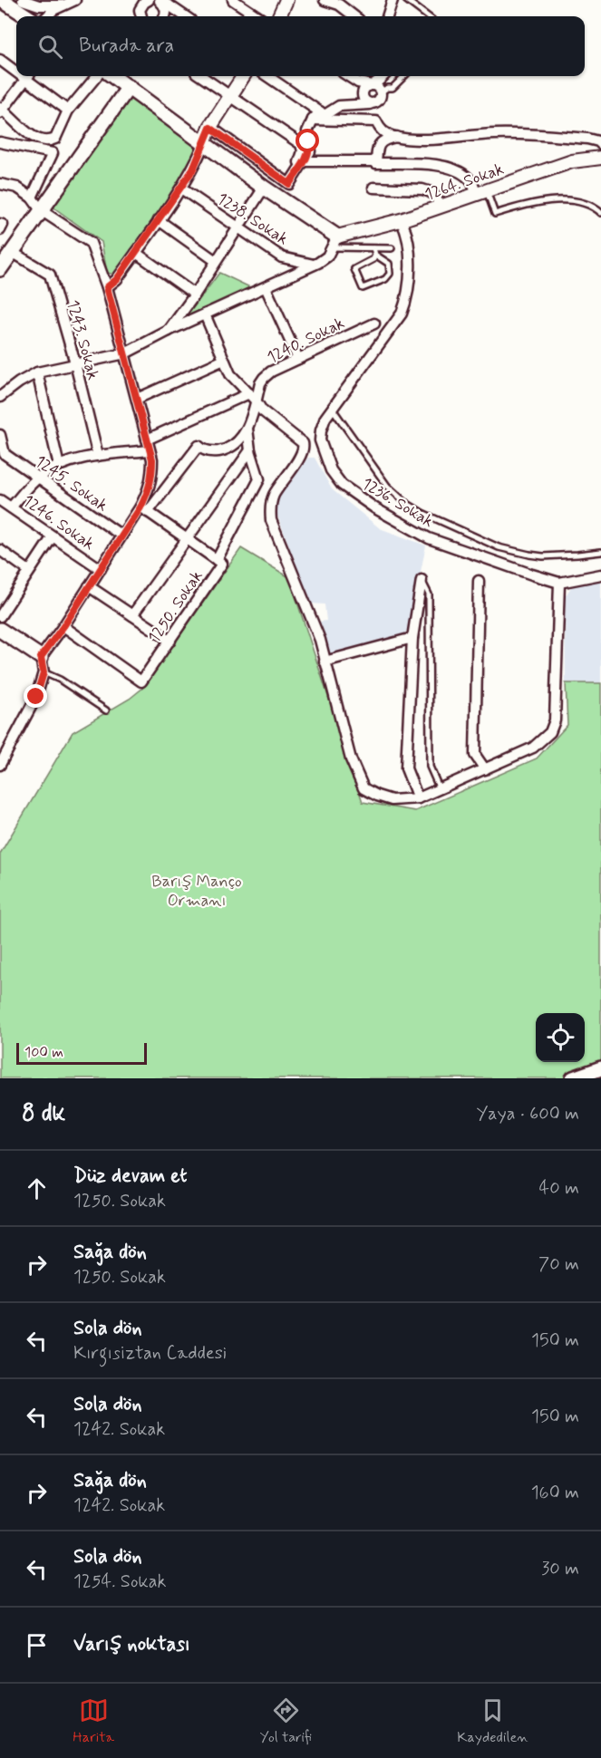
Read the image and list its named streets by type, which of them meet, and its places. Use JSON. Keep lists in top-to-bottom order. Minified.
{"streets":{"street":["1264. Sokak","1238. Sokak","1243. Sokak","1240. Sokak","1245. Sokak","1236. Sokak","1246. Sokak","1250. Sokak"]},"crossings":[["1240. Sokak","1250. Sokak"]],"parks":["Barış Manço Ormanı"],"scale_bar":"100 m","page":{"search":"Burada ara","scale":"100 m","heading":["8 dk","Yaya · 600 m"],"list":[["Düz devam et","1250. Sokak","40 m"],["Sağa dön","1250. Sokak","70 m"],["Sola dön","Kırgısiztan Caddesi","150 m"],["Sola dön","1242. Sokak","150 m"],["Sağa dön","1242. Sokak","160 m"],["Sola dön","1254. Sokak","30 m"],"Varış noktası"],"nav":["Harita","Yol tarifi","Kaydedilen"]}}
